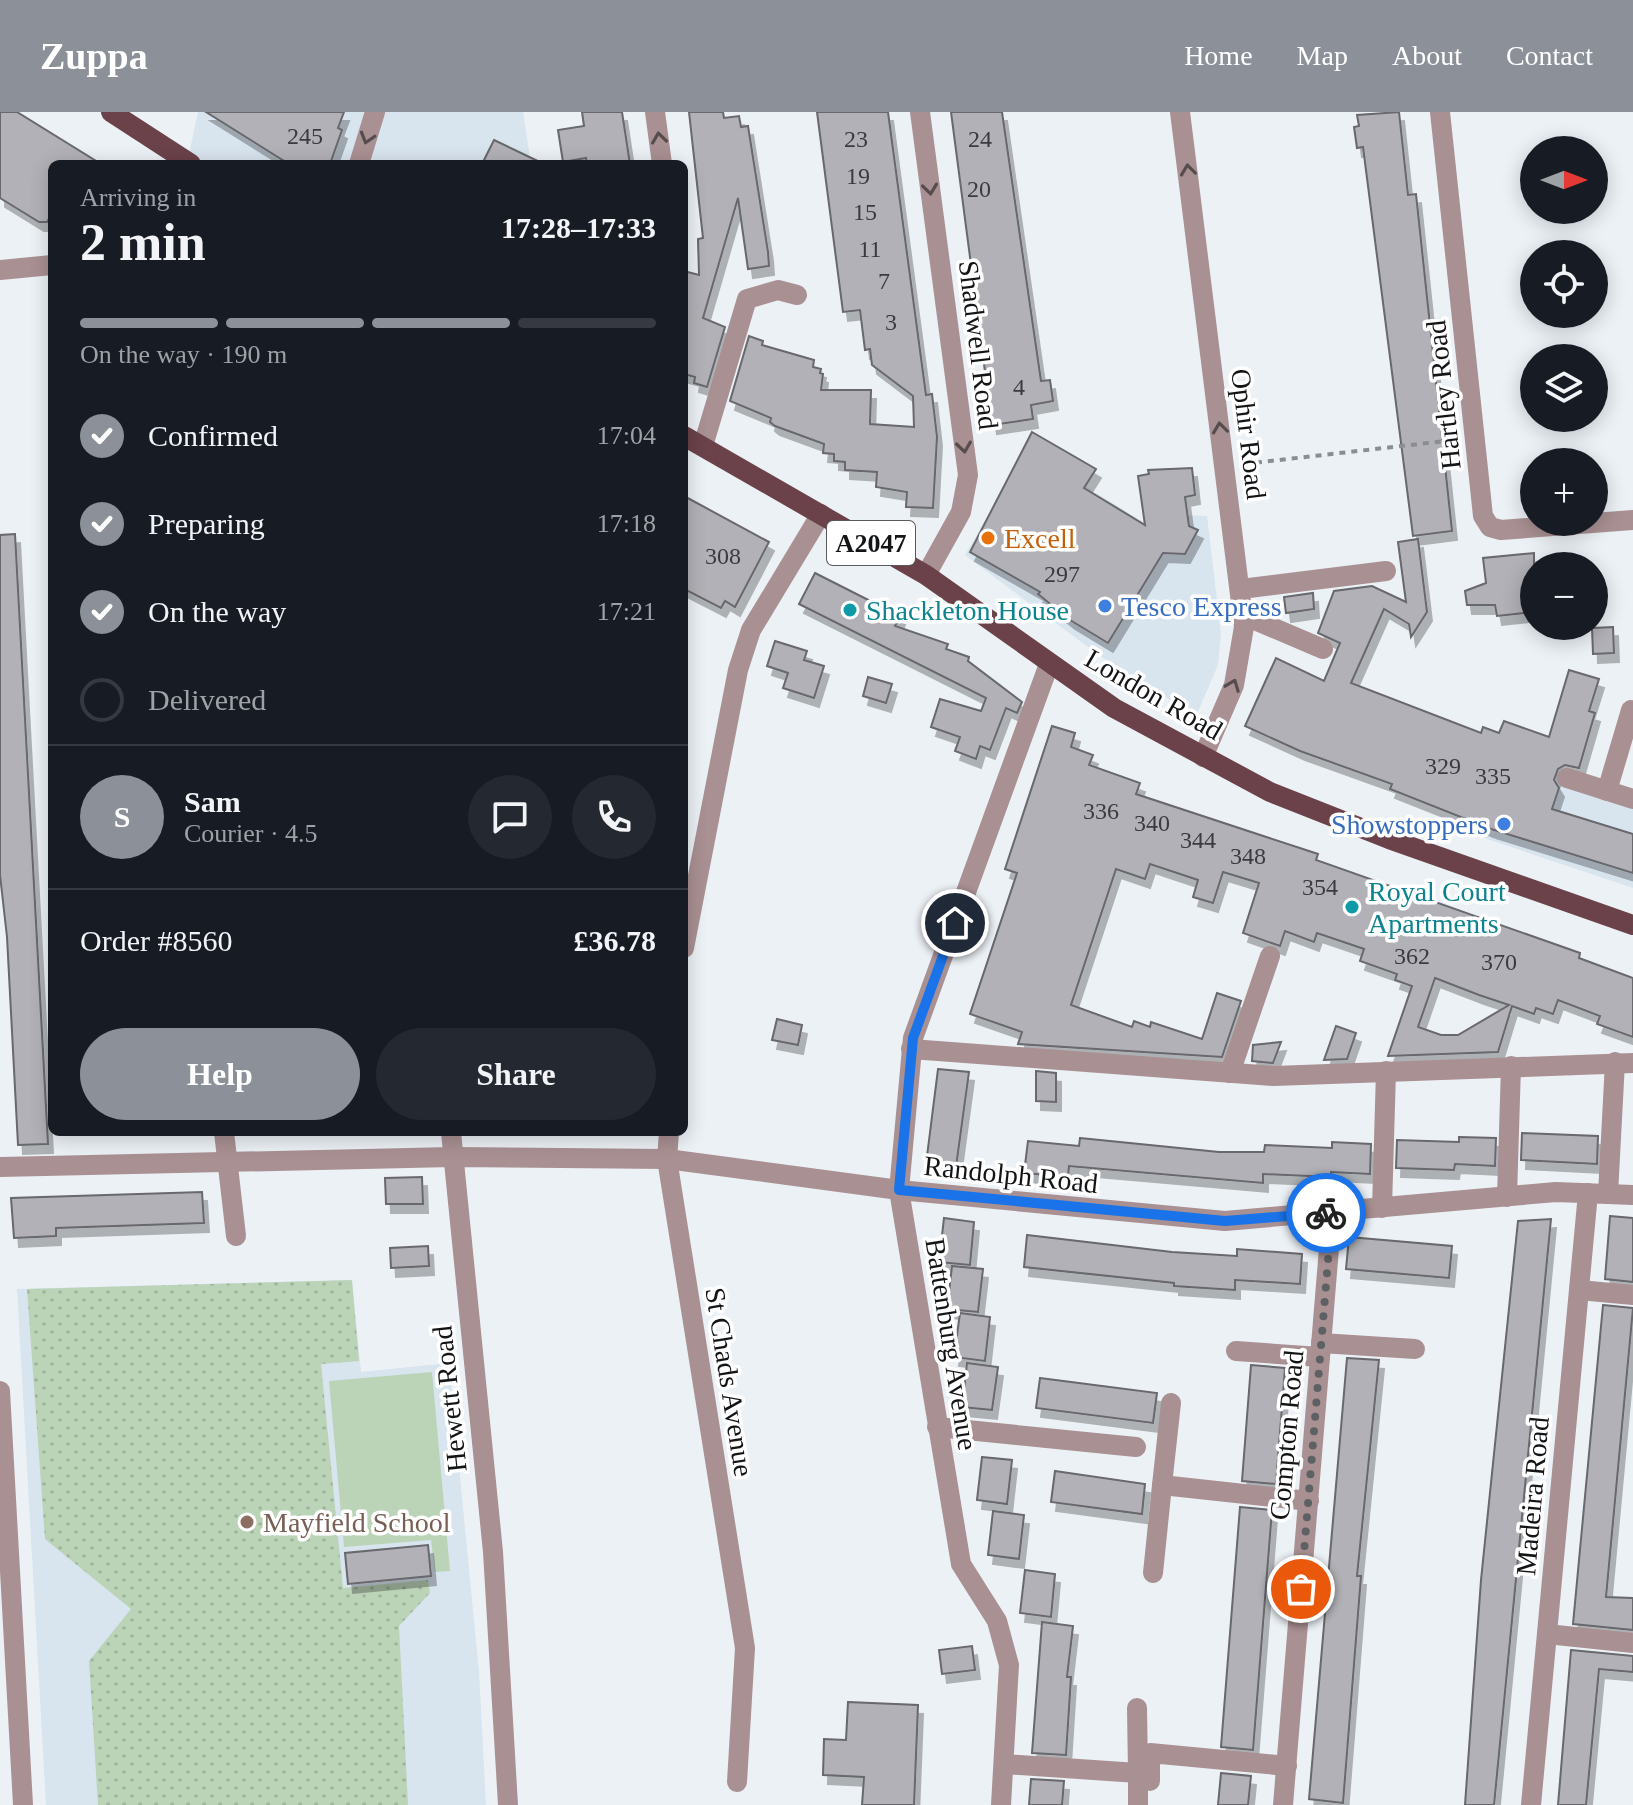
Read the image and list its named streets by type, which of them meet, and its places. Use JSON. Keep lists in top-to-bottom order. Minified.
{"streets":{"main road":["A2047","London Road"],"street":["Shadwell Road","Hartley Road","Ophir Road","Randolph Road","Battenburg Avenue","St Chads Avenue","Hewett Road","Compton Road","Madeira Road"]},"crossings":[["Shadwell Road","London Road"],["Ophir Road","London Road"],["London Road","Battenburg Avenue"],["Randolph Road","Battenburg Avenue"],["Randolph Road","St Chads Avenue"],["Randolph Road","Hewett Road"],["Randolph Road","Compton Road"],["Randolph Road","Madeira Road"]],"one_way":["Shadwell Road","Ophir Road"],"places":["Excell","Tesco Express","Shackleton House","Showstoppers","Royal Court Apartments","Mayfield School"],"house_numbers":["245","23","24","19","20","15","11","7","3","4","308","297","329","335","336","340","344","348","354","362","370"],"north":"right","page":{"header":"Zuppa","nav":["Home","Map","About","Contact"],"map_buttons":["+","−"],"heading":["2 min","Arriving in","17:28–17:33"],"panel":["Sam","Courier · 4.5","Order #8560","£36.78"],"bar":"On the way · 190 m","list":[["Confirmed","17:04"],["Preparing","17:18"],["On the way","17:21"],"Delivered"],"round":"S","buttons":["Help","Share"]}}
